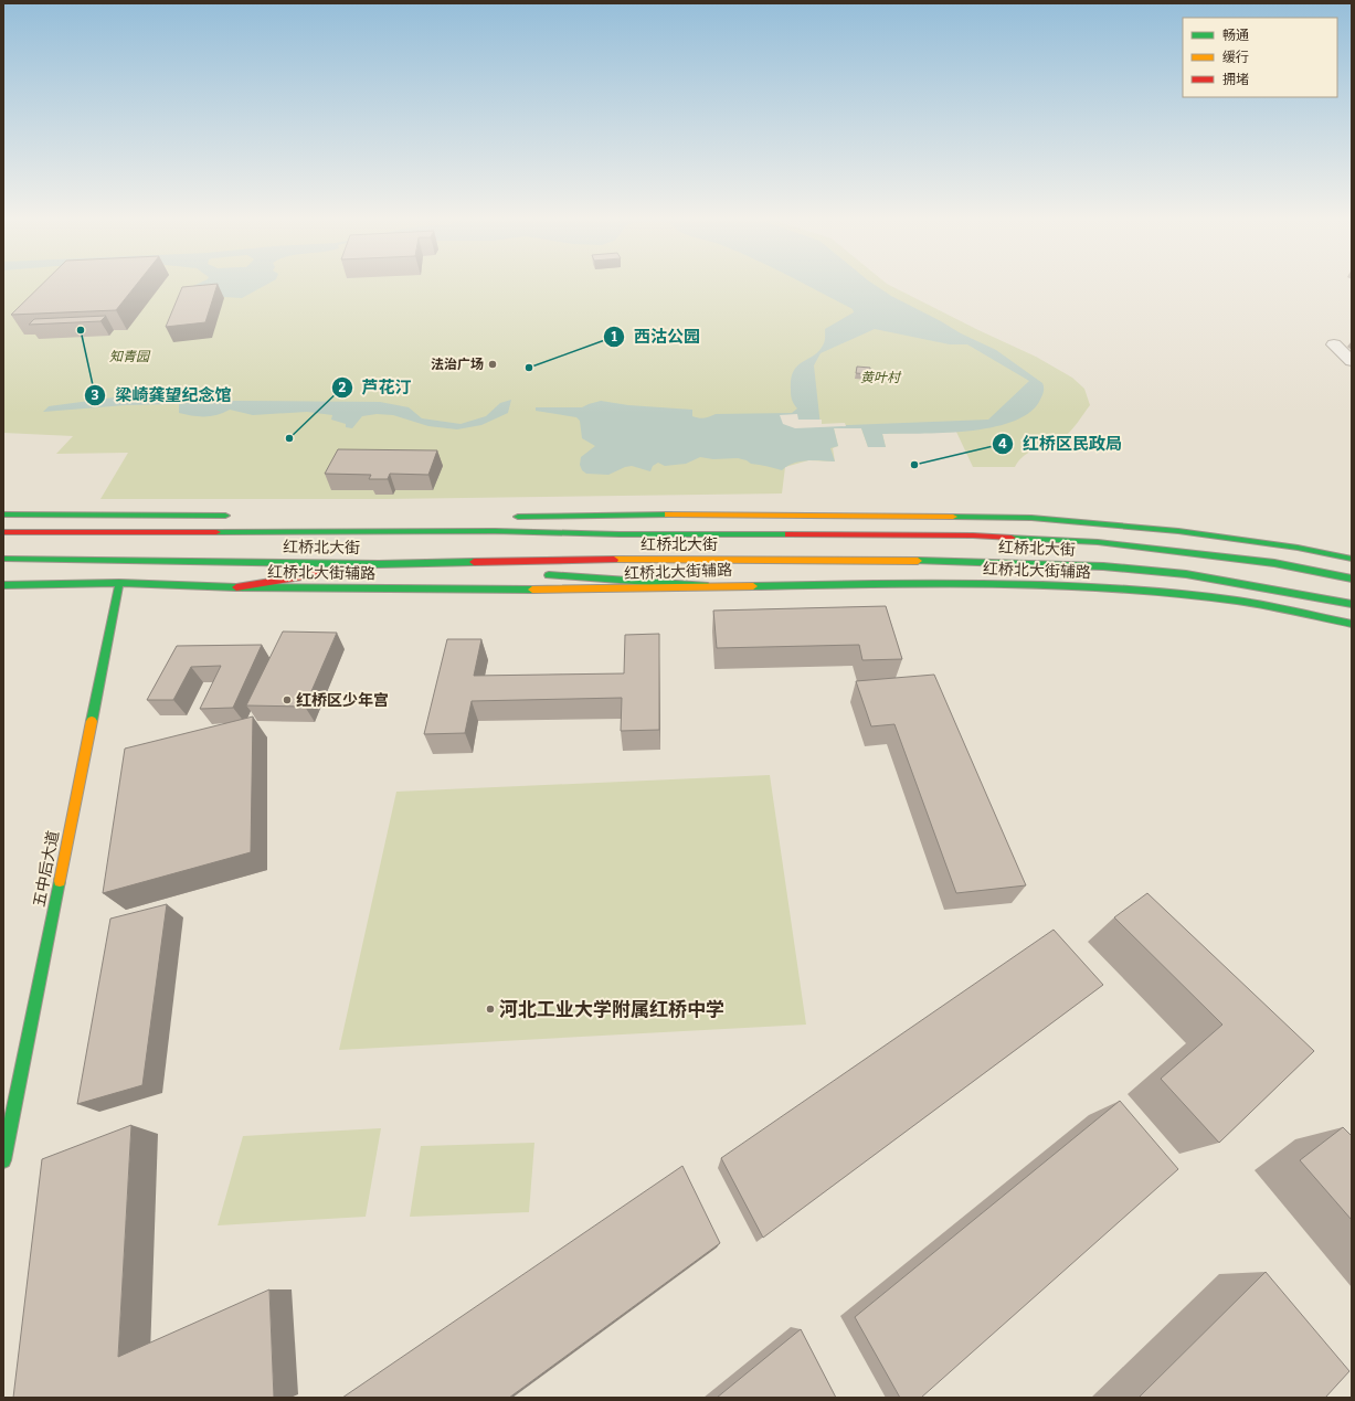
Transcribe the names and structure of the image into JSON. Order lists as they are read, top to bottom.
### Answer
{
  "streets": {
    "main road": ["红桥北大街", "红桥北大街辅路", "五中后大道"]
  },
  "crossings": [
    ["红桥北大街辅路", "五中后大道"]
  ],
  "parks": ["知青园", "黄叶村"],
  "places": [
    "梁崎龚望纪念馆",
    "法治广场",
    "西沽公园",
    "芦花汀",
    "红桥区民政局",
    "红桥区少年宫",
    "河北工业大学附属红桥中学"
  ],
  "legend": ["畅通", "缓行", "拥堵"]
}
